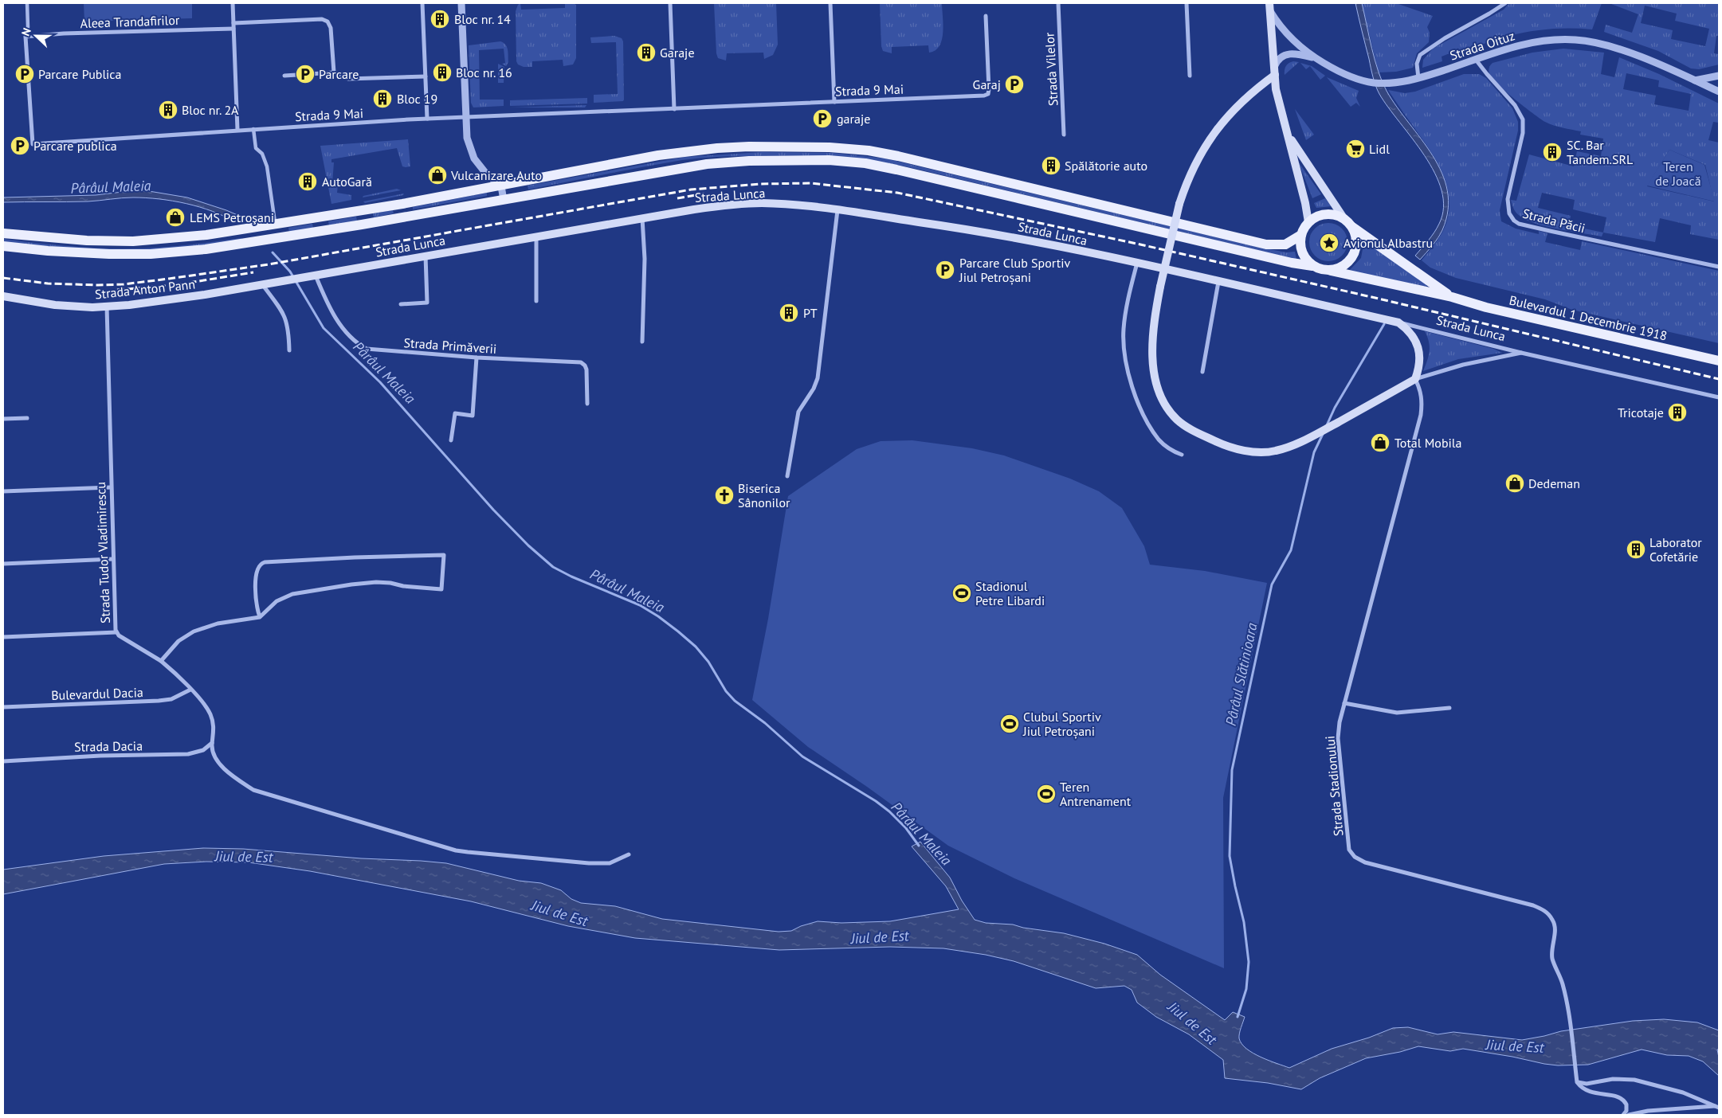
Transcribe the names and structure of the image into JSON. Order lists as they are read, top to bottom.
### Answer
{
  "streets": {
    "main road": ["Strada Lunca", "Strada Anton Pann", "Bulevardul 1 Decembrie 1918"],
    "street": [
      "Aleea Trandafirilor",
      "Strada Oituz",
      "Strada Vilelor",
      "Strada 9 Mai",
      "Strada Păcii",
      "Strada Primăverii",
      "Strada Tudor Vladimirescu",
      "Bulevardul Dacia",
      "Strada Dacia",
      "Strada Stadionului"
    ]
  },
  "crossings": [
    ["Aleea Trandafirilor", "Strada 9 Mai"],
    ["Strada Oituz", "Strada Păcii"],
    ["Strada Lunca", "Strada Anton Pann"],
    ["Strada Lunca", "Strada Primăverii"],
    ["Strada Anton Pann", "Strada Tudor Vladimirescu"],
    ["Strada Tudor Vladimirescu", "Bulevardul Dacia"],
    ["Strada Tudor Vladimirescu", "Strada Dacia"]
  ],
  "water": ["Pârâul Maleia", "Pârâul Slătinioara", "Jiul de Est"],
  "parks": ["Teren de Joacă"],
  "places": {
    "building": [
      "Bloc nr. 14",
      "Garaje",
      "Bloc nr. 16",
      "Bloc 19",
      "Bloc nr. 2A",
      "SC. Bar Tandem.SRL",
      "Spălătorie auto",
      "AutoGară",
      "PT",
      "Tricotaje",
      "Laborator Cofetărie"
    ],
    "parking": [
      "Parcare Publica",
      "Parcare",
      "Garaj",
      "garaje",
      "Parcare publica",
      "Parcare Club Sportiv Jiul Petroșani"
    ],
    "supermarket": ["Lidl"],
    "shop": [
      "Vulcanizare Auto",
      "LEMS Petroşani",
      "Total Mobila",
      "Dedeman"
    ],
    "place": ["Avionul Albastru"],
    "church": ["Biserica Sânonilor"],
    "sports": ["Stadionul Petre Libardi", "Clubul Sportiv Jiul Petroșani", "Teren Antrenament"]
  },
  "north": "left"
}
